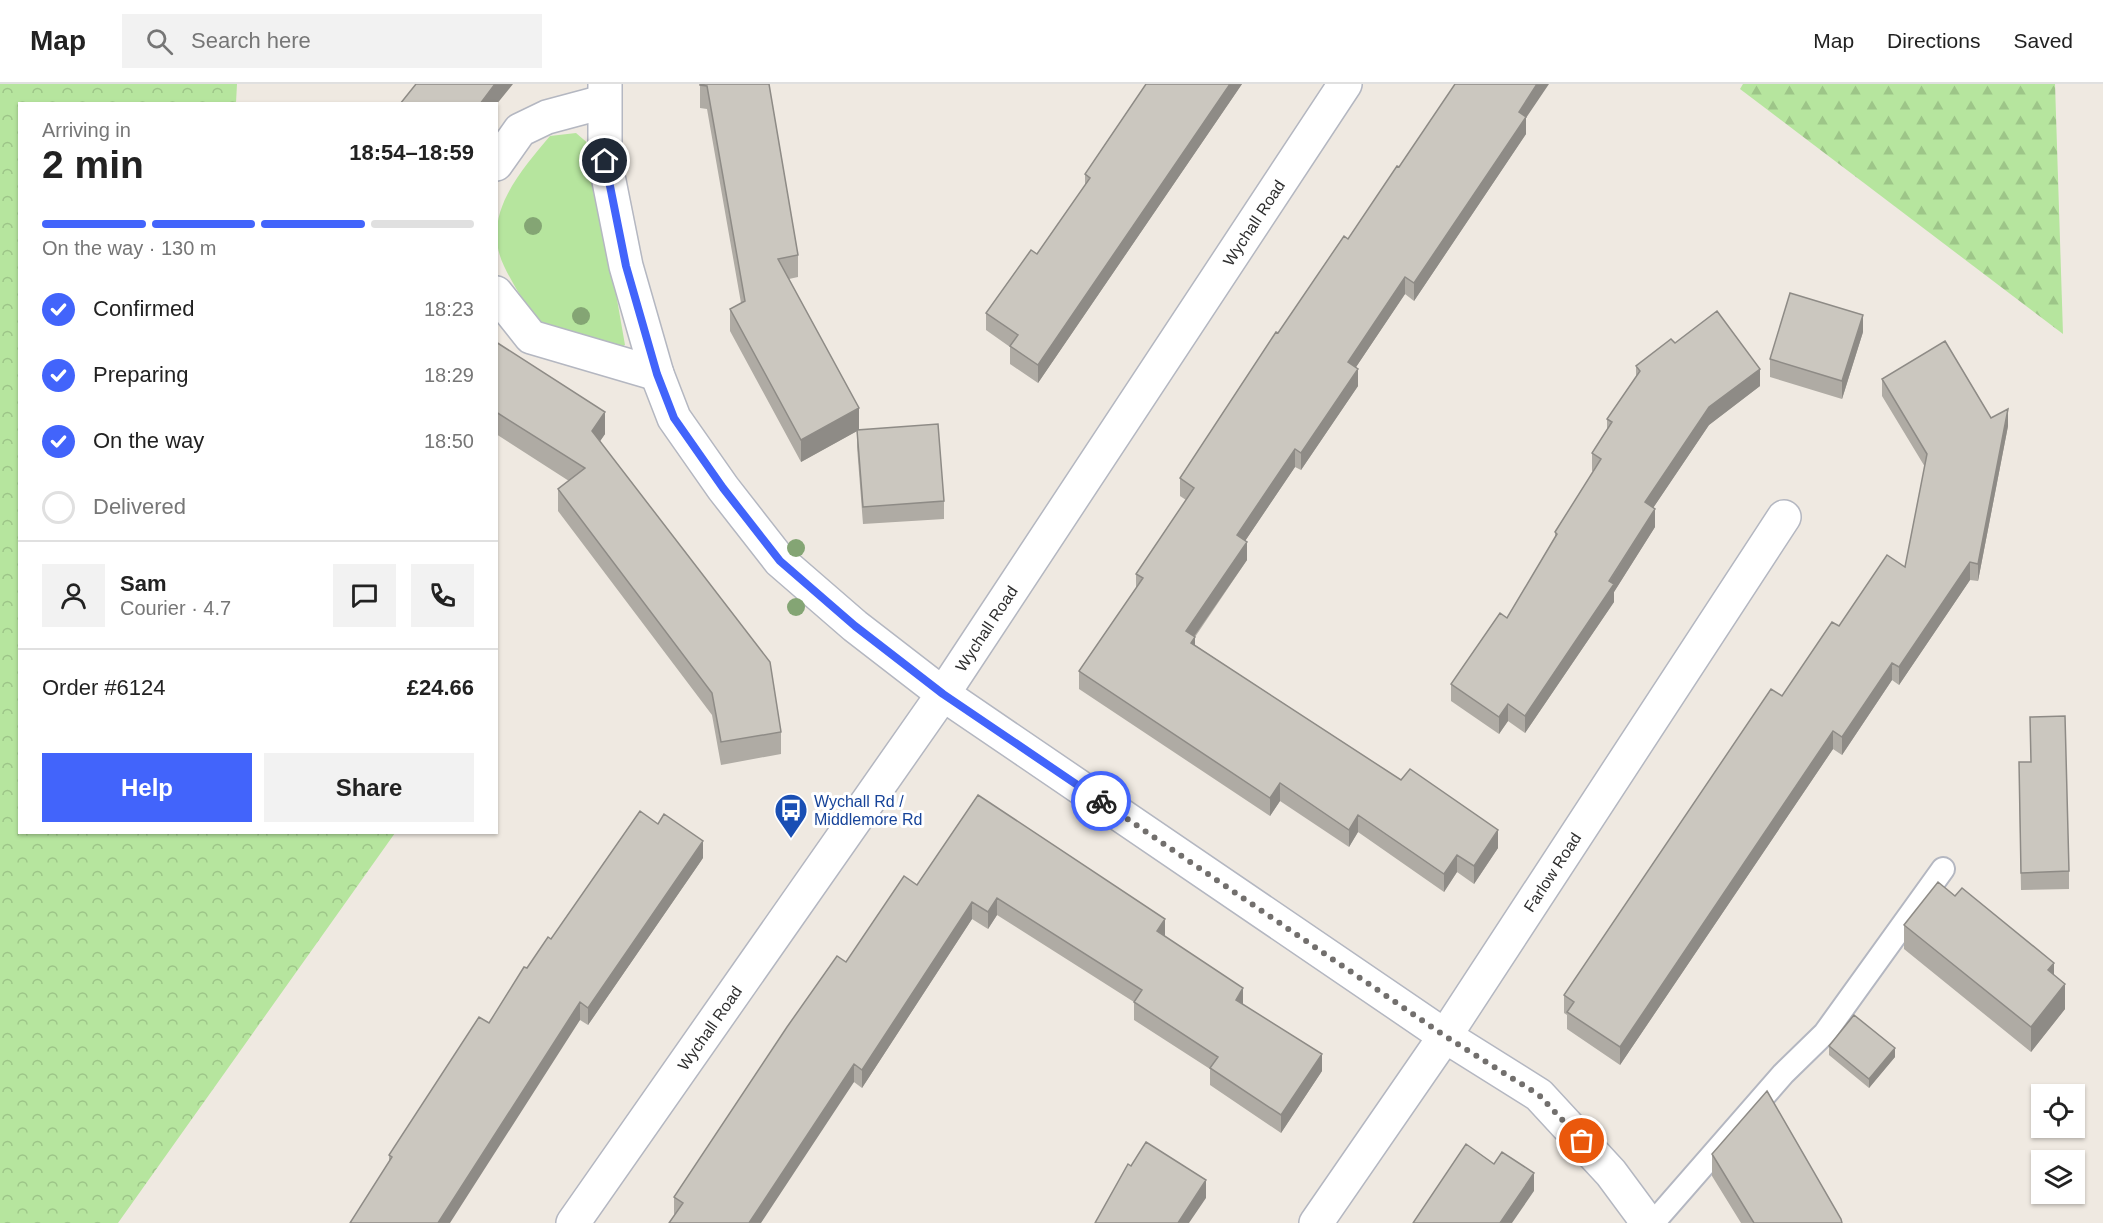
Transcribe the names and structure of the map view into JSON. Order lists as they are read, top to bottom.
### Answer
{
  "streets": {
    "street": ["Wychall Road", "Farlow Road"]
  },
  "places": {
    "bus stop": ["Wychall Rd / Middlemore Rd"]
  },
  "page": {
    "header": "Map",
    "search": "Search here",
    "nav": ["Map", "Directions", "Saved"],
    "heading": ["2 min", "Arriving in", "18:54–18:59"],
    "panel": [
      "Sam",
      "Courier · 4.7",
      "Order #6124",
      "£24.66"
    ],
    "bar": "On the way · 130 m",
    "list": [
      ["Confirmed", "18:23"],
      ["Preparing", "18:29"],
      ["On the way", "18:50"],
      "Delivered"
    ],
    "buttons": ["Help", "Share"]
  }
}
